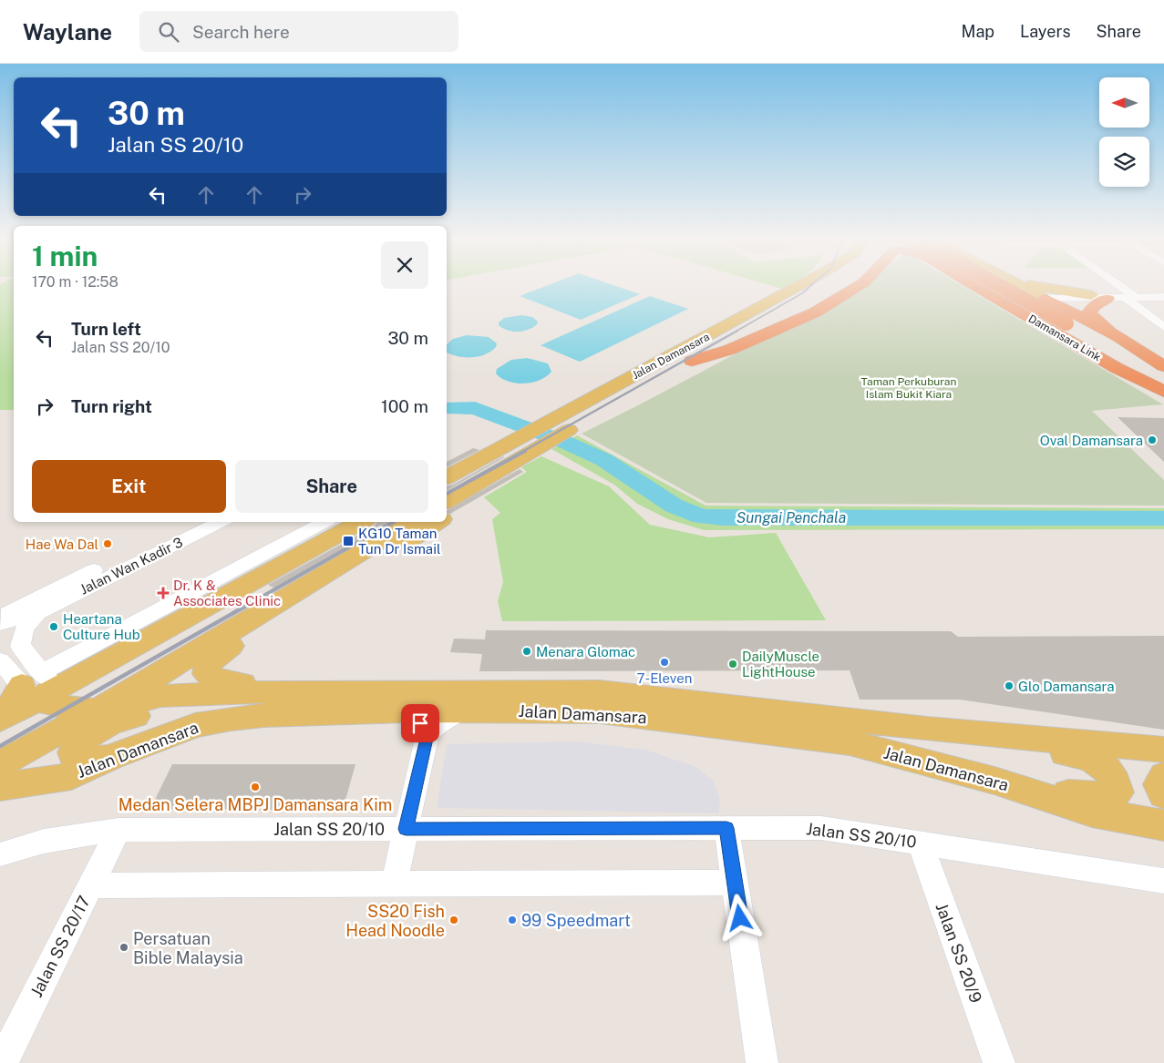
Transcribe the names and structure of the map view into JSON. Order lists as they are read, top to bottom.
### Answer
{
  "streets": {
    "highway": ["Damansara Link"],
    "main road": ["Jalan Damansara"],
    "street": [
      "Jalan Wan Kadir 3",
      "Jalan SS 20/10",
      "Jalan SS 20/17",
      "Jalan SS 20/9"
    ]
  },
  "crossings": [
    ["Jalan Damansara", "Jalan Wan Kadir 3"],
    ["Jalan SS 20/10", "Jalan SS 20/17"],
    ["Jalan SS 20/10", "Jalan SS 20/9"]
  ],
  "water": ["Sungai Penchala"],
  "parks": ["Taman Perkuburan Islam Bukit Kiara"],
  "places": {
    "other": [
      "Oval Damansara",
      "Hae Wa Dal",
      "Heartana Culture Hub",
      "Menara Glomac",
      "7-Eleven",
      "DailyMuscle LightHouse",
      "Glo Damansara",
      "Medan Selera MBPJ Damansara Kim",
      "SS20 Fish Head Noodle",
      "99 Speedmart",
      "Persatuan Bible Malaysia"
    ],
    "transit": ["KG10 Taman Tun Dr Ismail"],
    "health": ["Dr. K & Associates Clinic"]
  },
  "north": "left",
  "page": {
    "header": "Waylane",
    "search": "Search here",
    "nav": ["Map", "Layers", "Share"],
    "turn": ["30 m", "Jalan SS 20/10"],
    "heading": ["1 min", "170 m · 12:58"],
    "list": [
      {
        "name": "Turn left",
        "note": "Jalan SS 20/10",
        "value": "30 m"
      },
      {
        "name": "Turn right",
        "value": "100 m"
      }
    ],
    "buttons": ["Exit", "Share"]
  }
}
